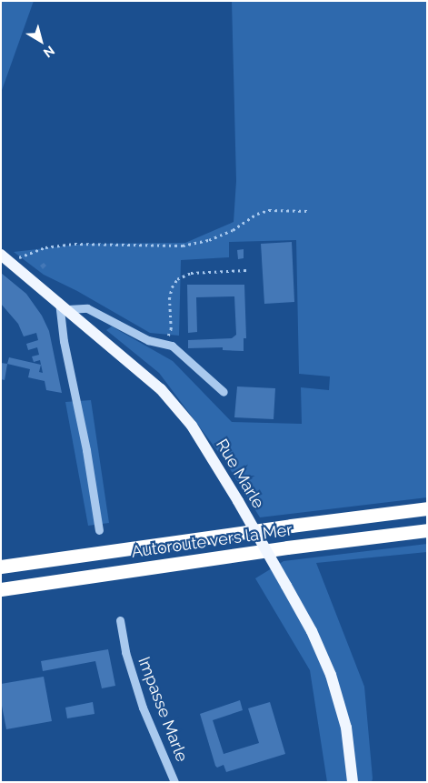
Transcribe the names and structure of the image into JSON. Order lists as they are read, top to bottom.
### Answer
{
  "streets": {
    "highway": ["Autoroute vers la Mer"],
    "main road": ["Rue Marle"],
    "street": ["Impasse Marle"]
  },
  "north": "bottom right"
}
